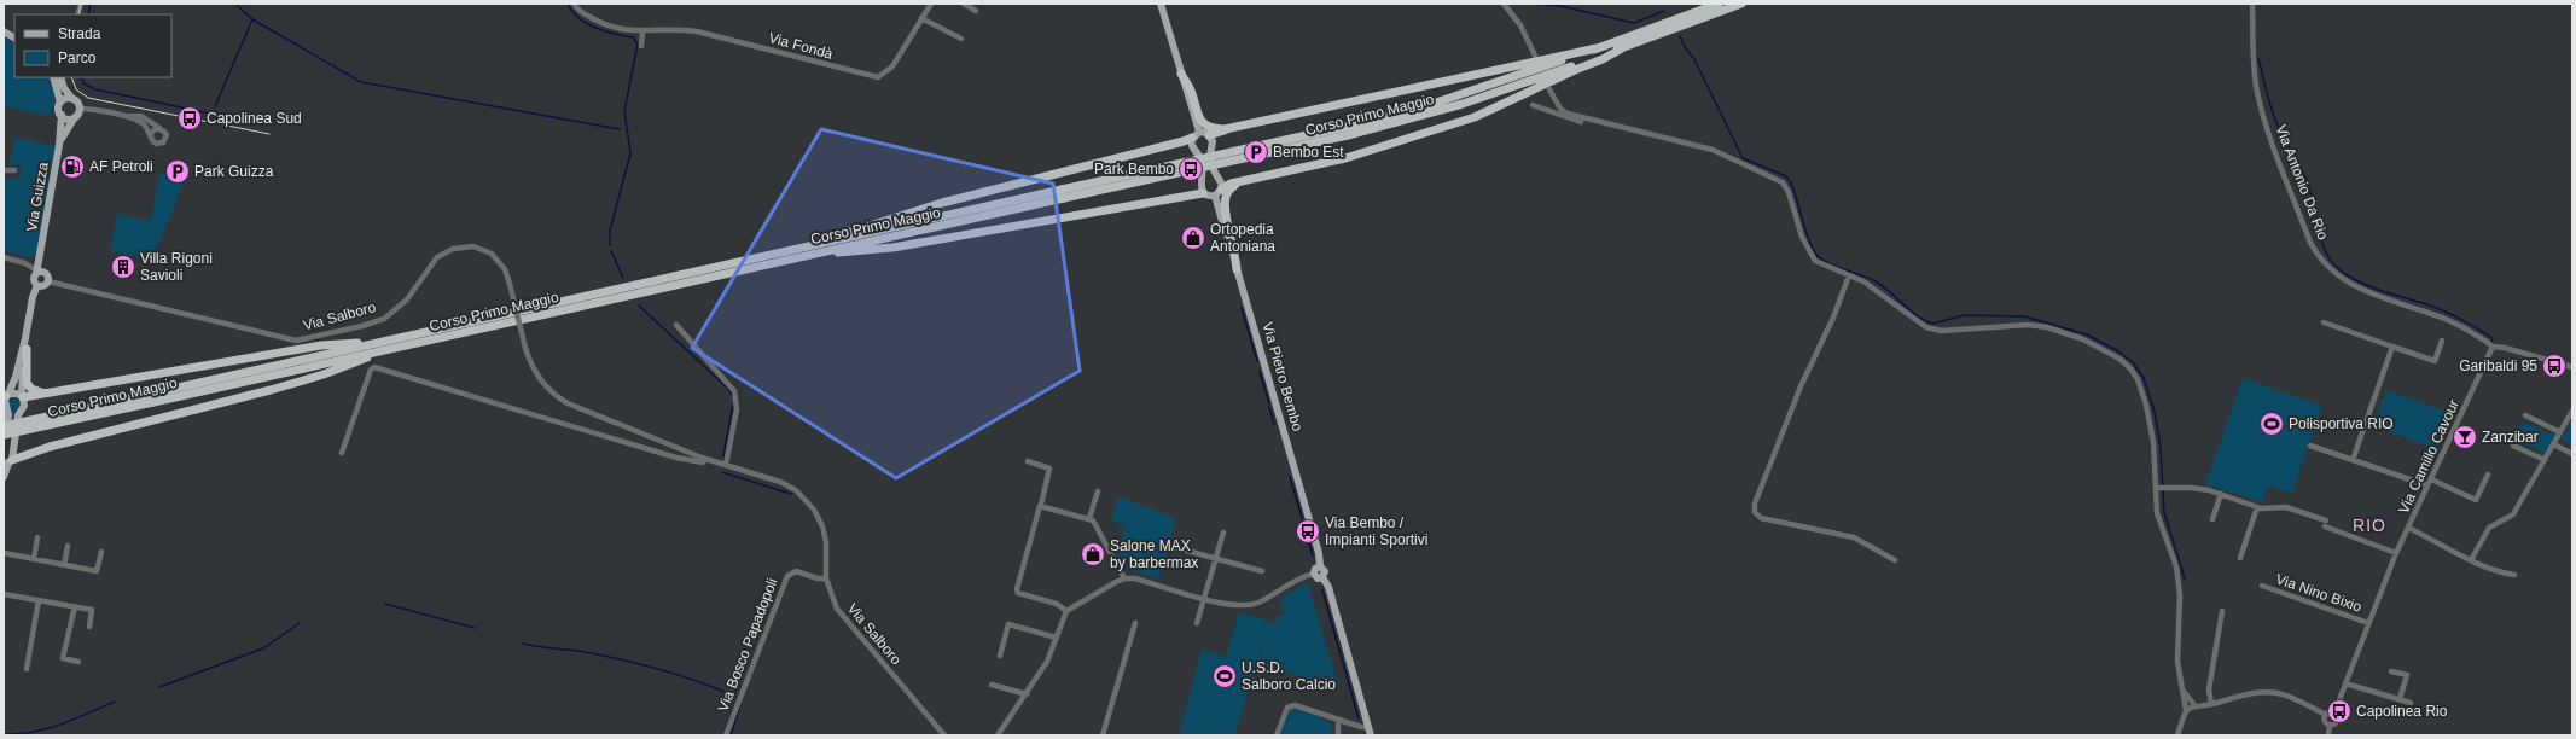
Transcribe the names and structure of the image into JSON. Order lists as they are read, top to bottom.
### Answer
{
  "streets": {
    "highway": ["Corso Primo Maggio"],
    "main road": ["Via Guizza", "Via Pietro Bembo"],
    "street": [
      "Via Fondà",
      "Via Antonio Da Rio",
      "Via Salboro",
      "Via Camillo Cavour",
      "Via Nino Bixio",
      "Via Bosco Papadopoli"
    ]
  },
  "crossings": [
    ["Via Antonio Da Rio", "Via Camillo Cavour"],
    ["Via Guizza", "Via Salboro"],
    ["Via Salboro", "Via Bosco Papadopoli"],
    ["Via Camillo Cavour", "Via Nino Bixio"]
  ],
  "districts": ["RIO"],
  "places": {
    "bus stop": [
      "Capolinea Sud",
      "Park Bembo",
      "Garibaldi 95",
      "Via Bembo / Impianti Sportivi",
      "Capolinea Rio"
    ],
    "parking": ["Bembo Est", "Park Guizza"],
    "fuel station": ["AF Petroli"],
    "shop": ["Ortopedia Antoniana", "Salone MAX by barbermax"],
    "building": ["Villa Rigoni Savioli"],
    "sports": ["Polisportiva RIO", "U.S.D. Salboro Calcio"],
    "bar": ["Zanzibar"]
  },
  "legend": ["Strada", "Parco"]
}
